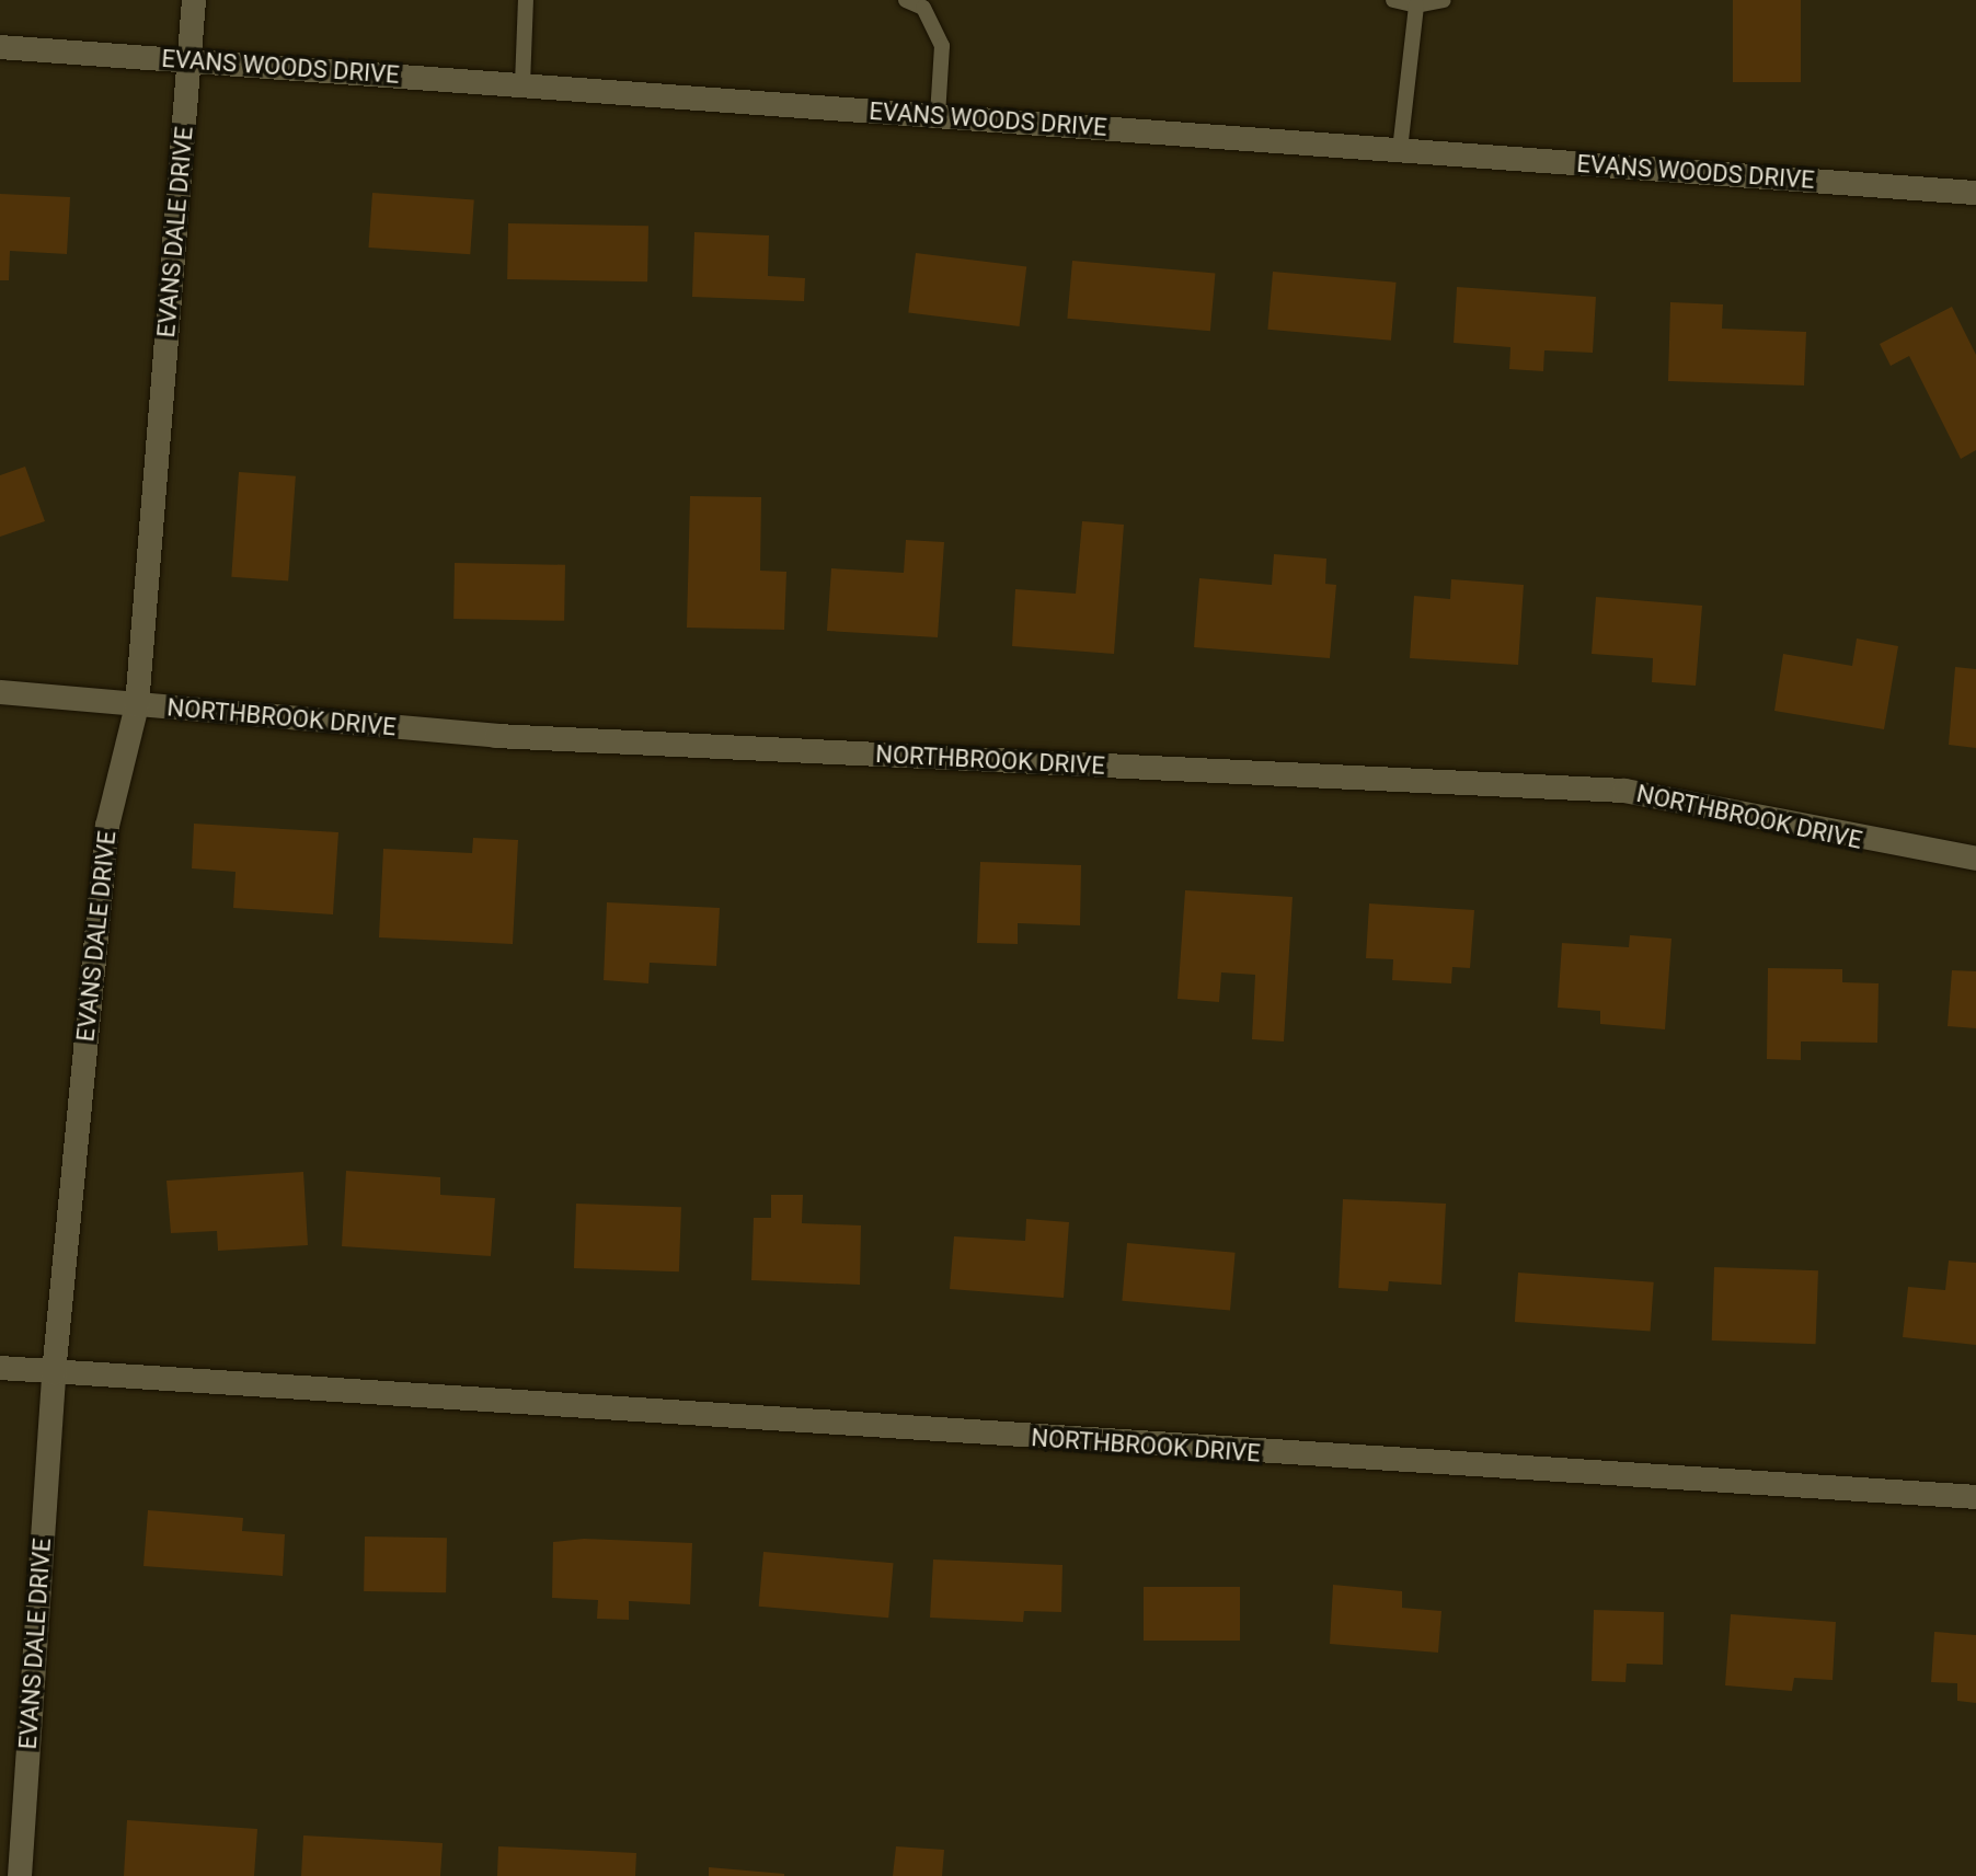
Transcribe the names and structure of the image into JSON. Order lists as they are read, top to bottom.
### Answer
{
  "streets": {
    "street": ["EVANS WOODS DRIVE", "EVANS DALE DRIVE", "NORTHBROOK DRIVE"]
  },
  "crossings": [
    ["EVANS WOODS DRIVE", "EVANS DALE DRIVE"],
    ["EVANS DALE DRIVE", "NORTHBROOK DRIVE"]
  ]
}
